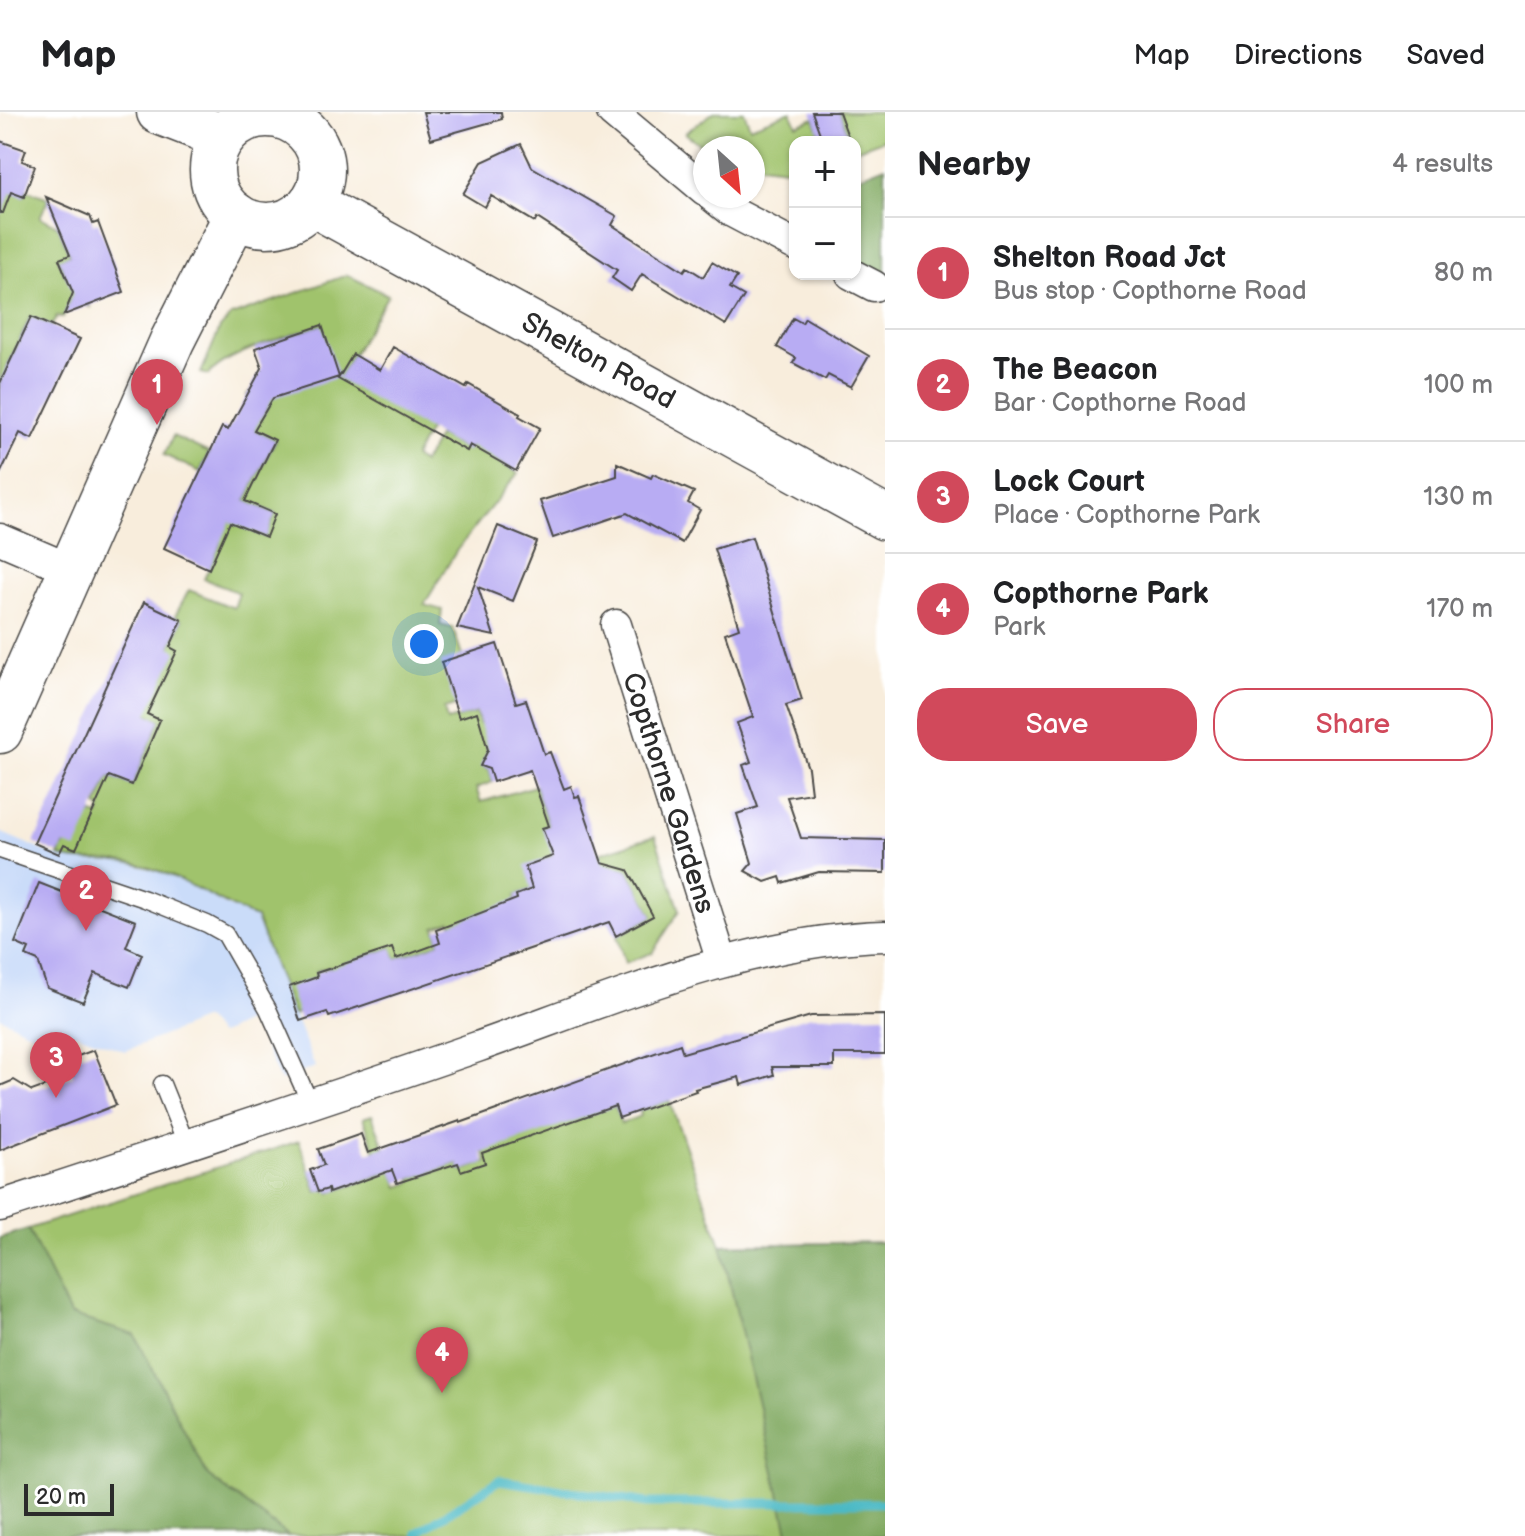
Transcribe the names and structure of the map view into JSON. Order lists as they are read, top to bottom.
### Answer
{
  "streets": {
    "main road": ["Shelton Road"],
    "street": ["Copthorne Gardens"]
  },
  "scale_bar": "20 m",
  "north": "bottom right",
  "page": {
    "header": "Map",
    "nav": ["Map", "Directions", "Saved"],
    "heading": ["Nearby", "4 results"],
    "map_buttons": ["+", "−"],
    "list": [
      {
        "mark": "1",
        "name": "Shelton Road Jct",
        "note": "Bus stop · Copthorne Road",
        "value": "80 m"
      },
      {
        "mark": "2",
        "name": "The Beacon",
        "note": "Bar · Copthorne Road",
        "value": "100 m"
      },
      {
        "mark": "3",
        "name": "Lock Court",
        "note": "Place · Copthorne Park",
        "value": "130 m"
      },
      {
        "mark": "4",
        "name": "Copthorne Park",
        "note": "Park",
        "value": "170 m"
      }
    ],
    "pins": [
      "1",
      "2",
      "3",
      "4"
    ],
    "buttons": ["Save", "Share"],
    "scale": "20 m"
  }
}
